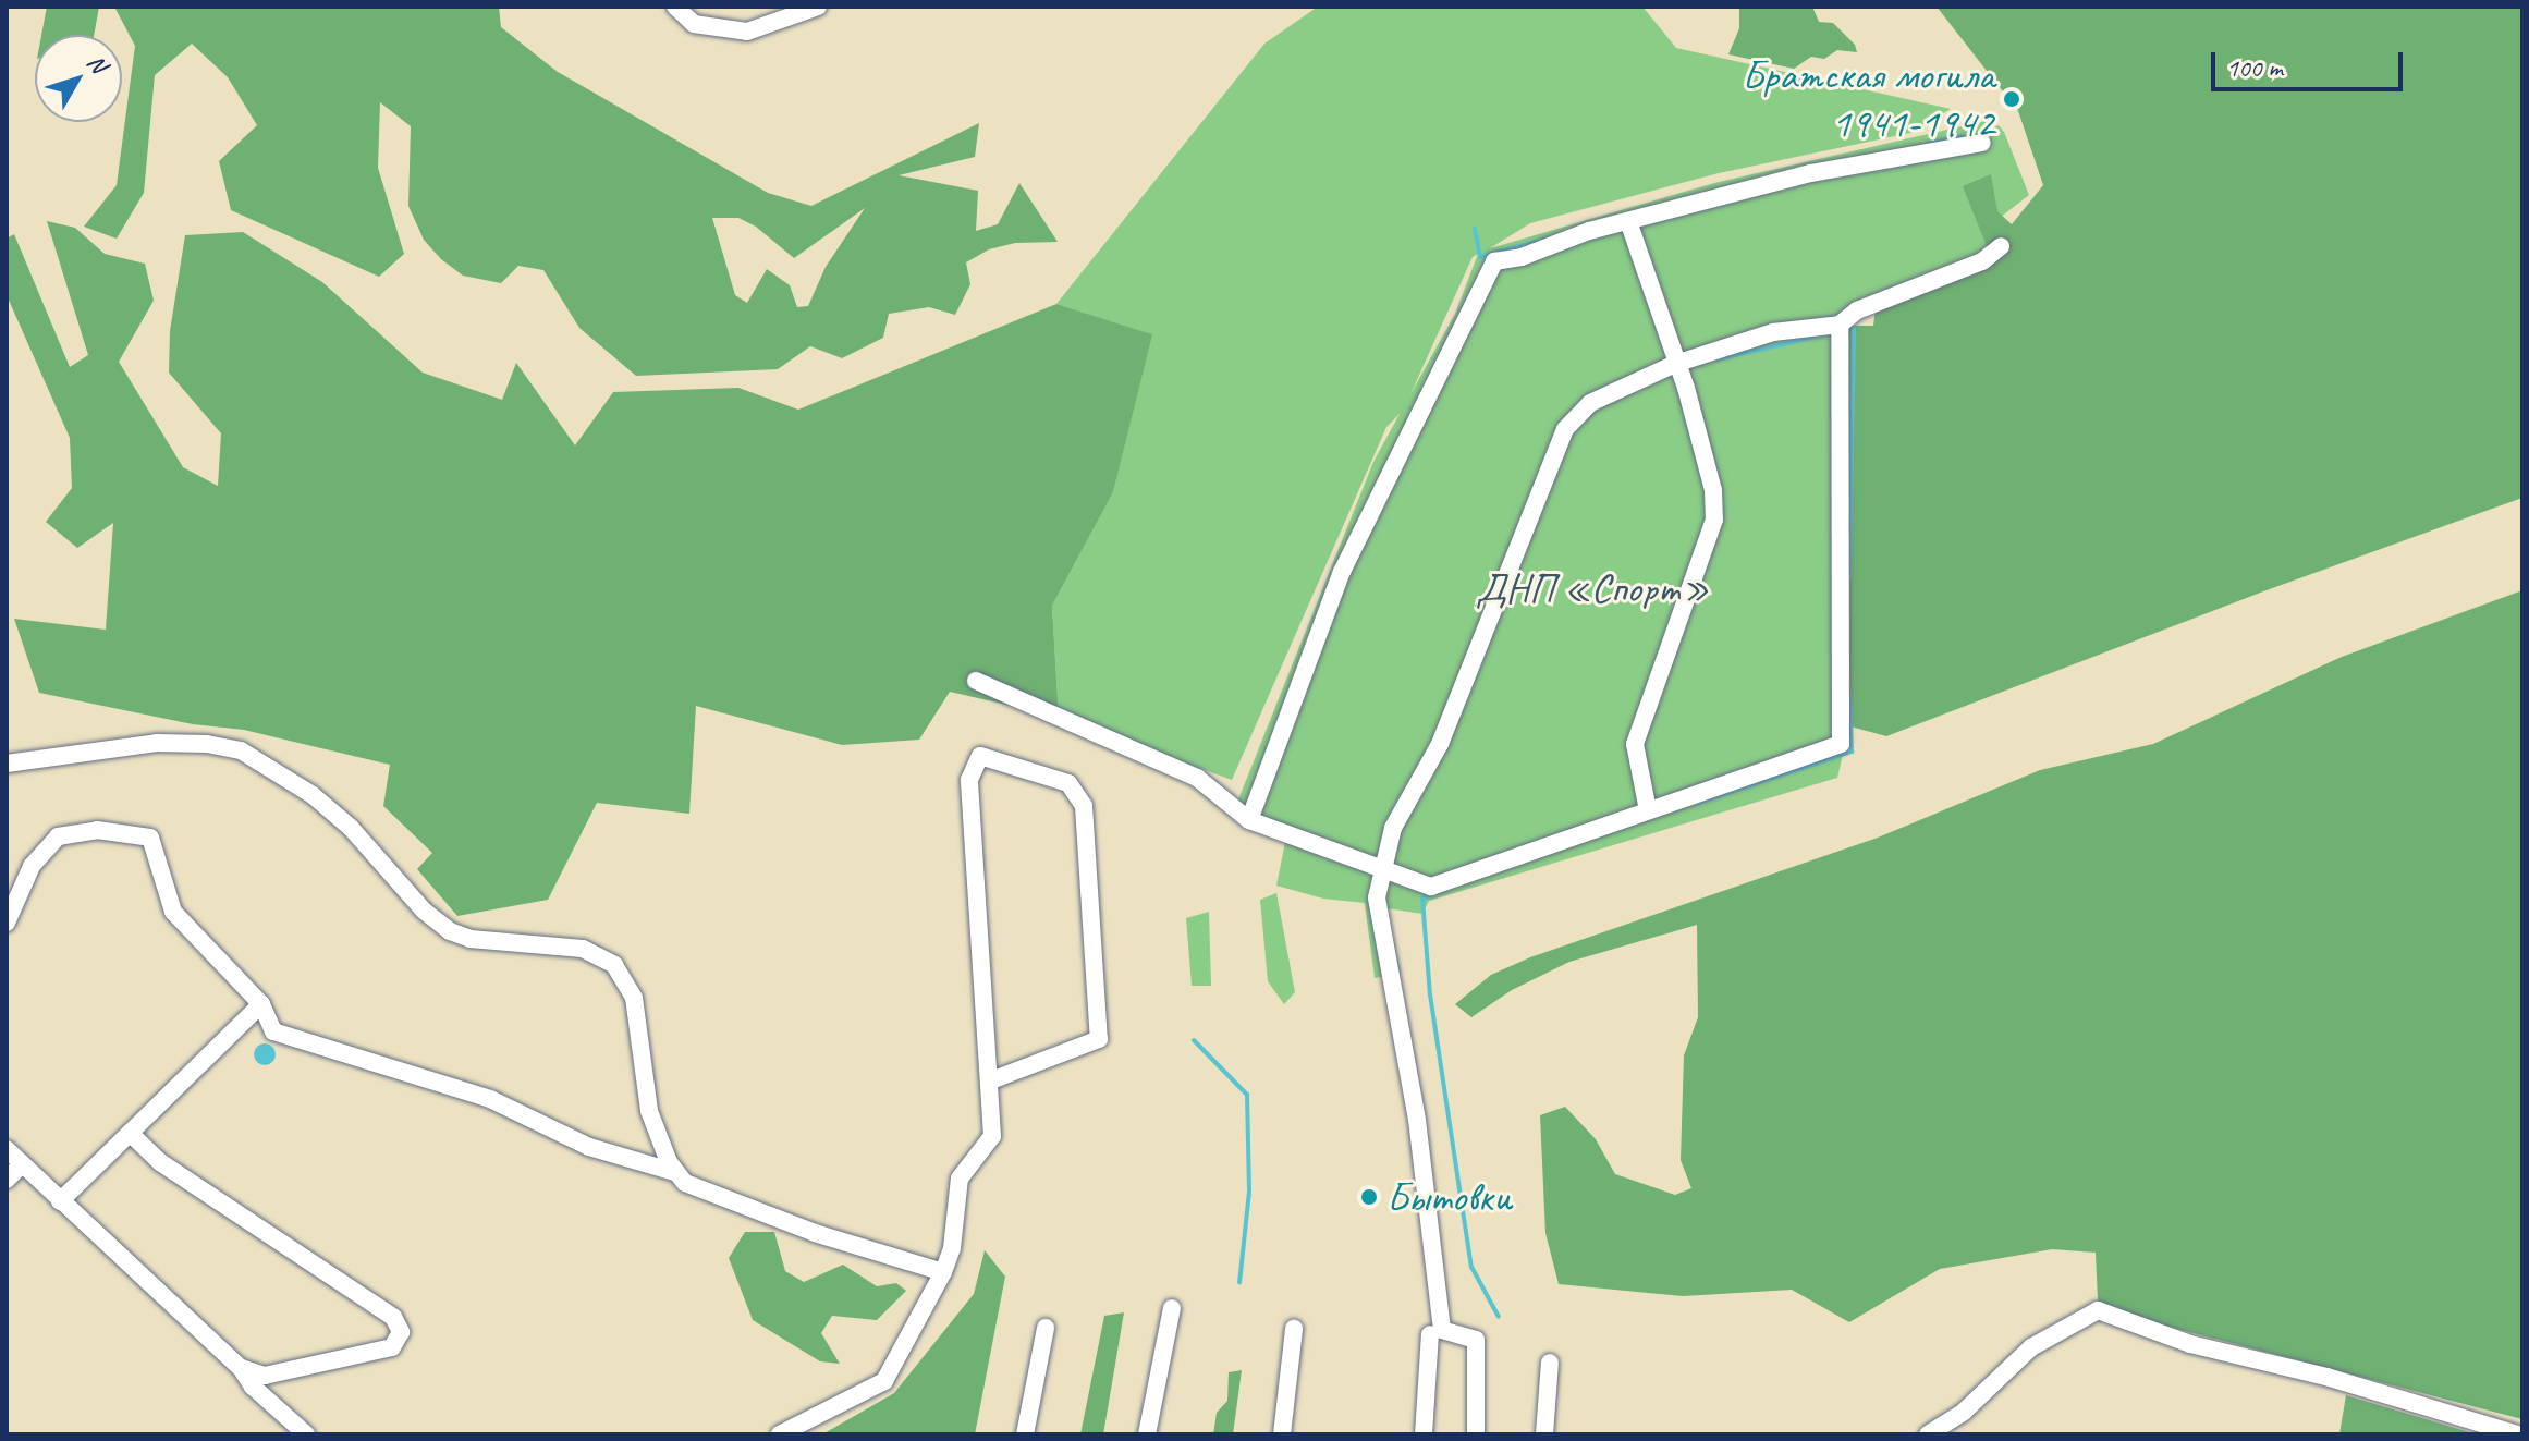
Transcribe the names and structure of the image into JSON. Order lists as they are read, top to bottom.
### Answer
{
  "parks": ["ДНП «Спорт»"],
  "places": ["Братская могила 1941-1942", "Бытовки"],
  "scale_bar": "100 m",
  "north": "top right"
}
